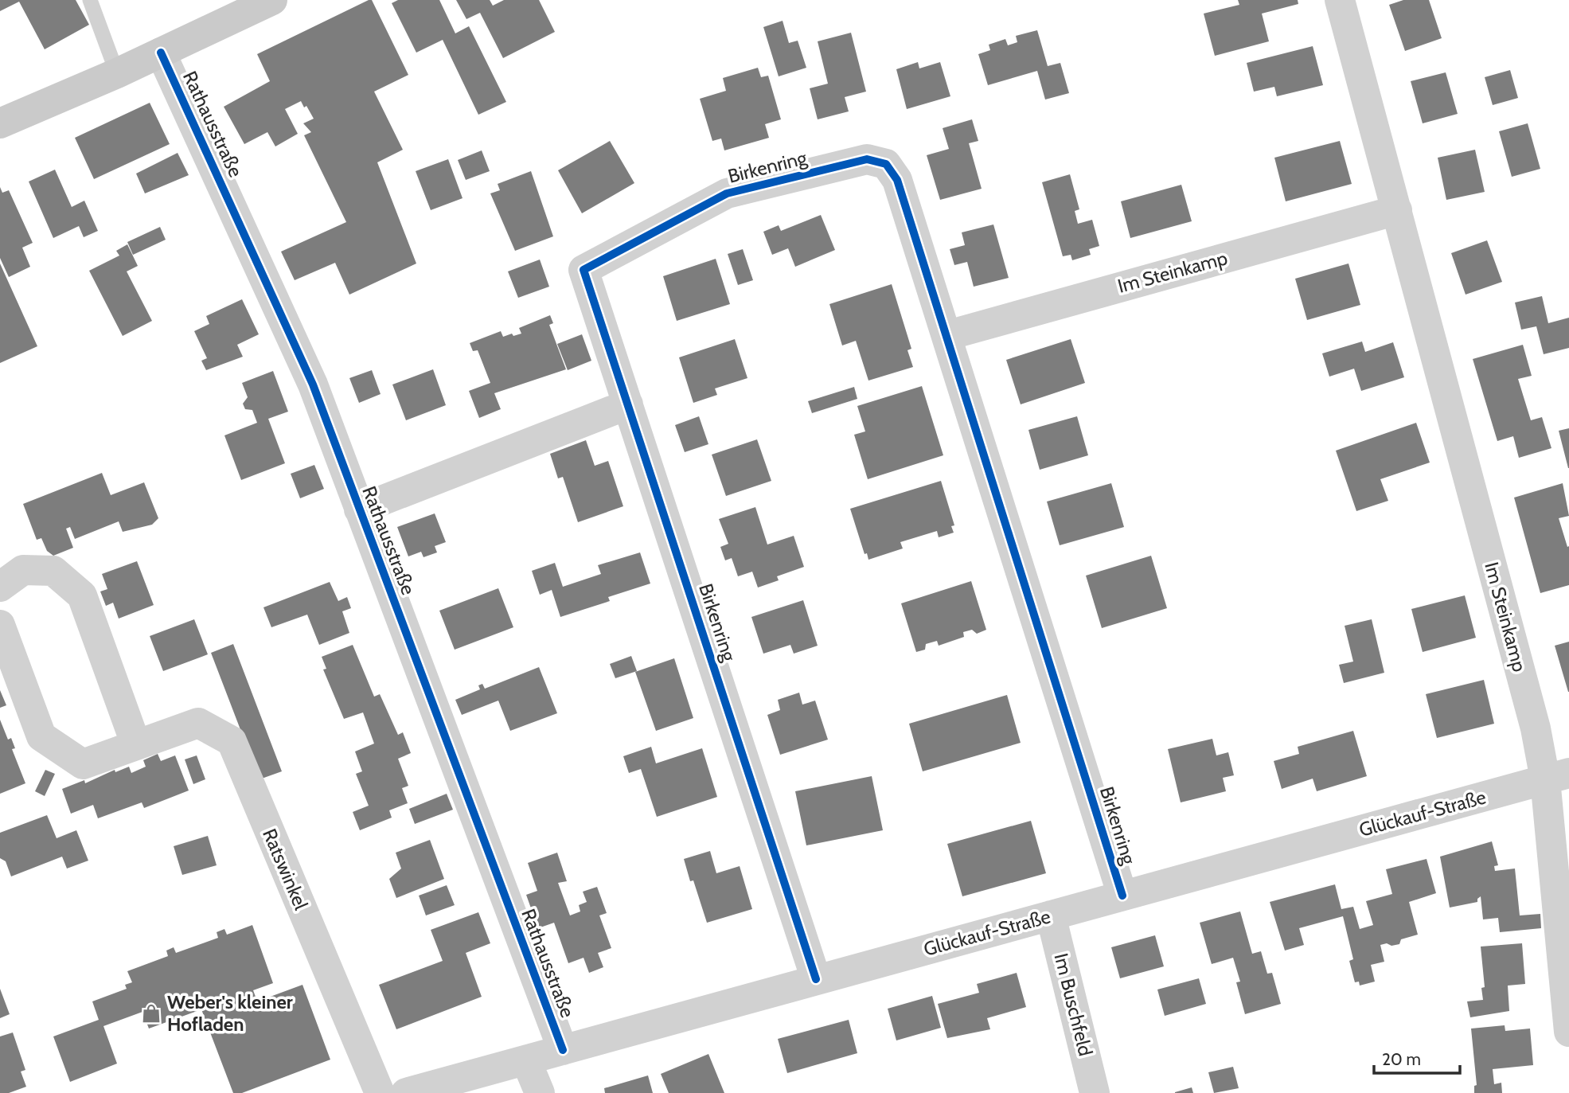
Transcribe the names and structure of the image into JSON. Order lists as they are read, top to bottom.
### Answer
{
  "streets": {
    "street": [
      "Rathausstraße",
      "Birkenring",
      "Im Steinkamp",
      "Glückauf-Straße",
      "Ratswinkel",
      "Im Buschfeld"
    ]
  },
  "crossings": [
    ["Rathausstraße", "Glückauf-Straße"],
    ["Birkenring", "Im Steinkamp"],
    ["Birkenring", "Glückauf-Straße"],
    ["Im Steinkamp", "Glückauf-Straße"],
    ["Glückauf-Straße", "Im Buschfeld"]
  ],
  "places": {
    "shop": ["Weber's kleiner Hofladen"]
  },
  "scale_bar": "20 m"
}
